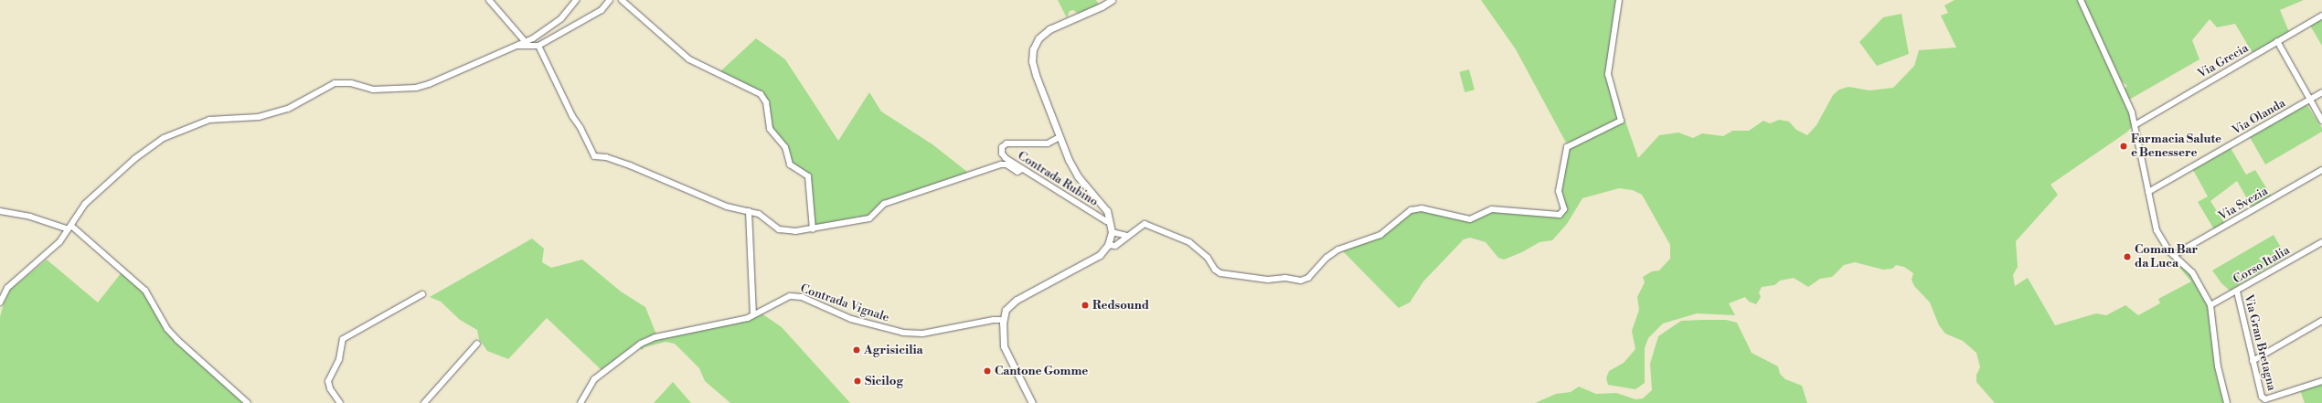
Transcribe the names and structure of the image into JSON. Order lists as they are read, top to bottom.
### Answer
{
  "streets": {
    "street": [
      "Via Grecia",
      "Via Olanda",
      "Contrada Rubino",
      "Via Svezia",
      "Corso Italia",
      "Contrada Vignale",
      "Via Gran Bretagna"
    ]
  },
  "crossings": [
    ["Corso Italia", "Via Gran Bretagna"]
  ],
  "places": [
    "Farmacia Salute e Benessere",
    "Coman Bar da Luca",
    "Redsound",
    "Agrisicilia",
    "Cantone Gomme",
    "Sicilog"
  ]
}
